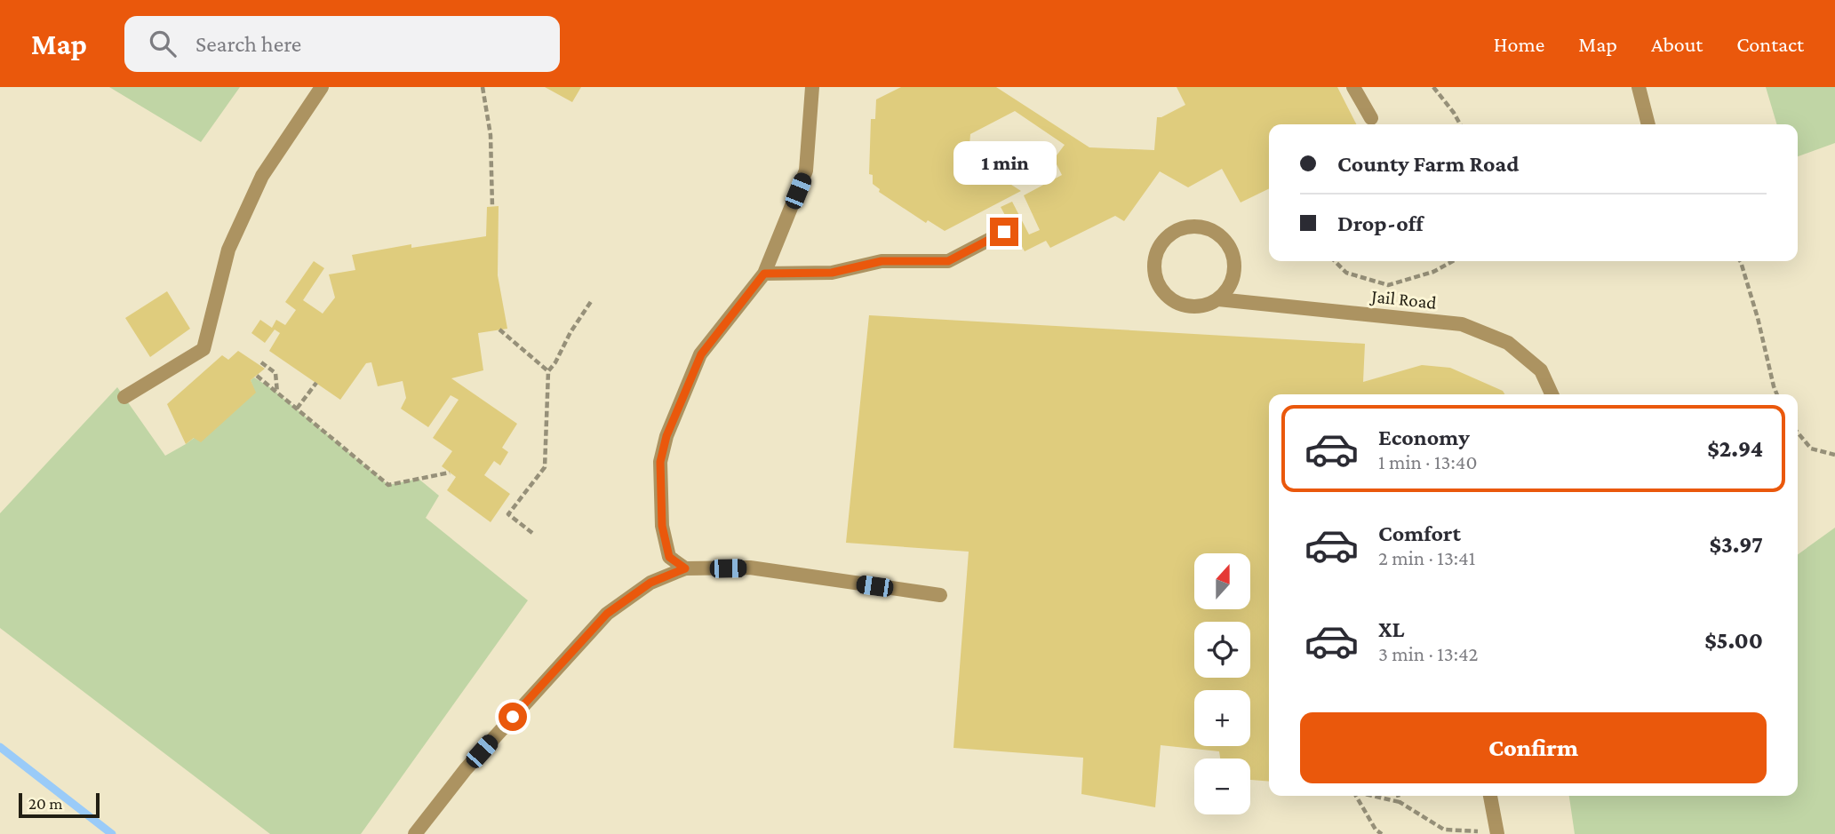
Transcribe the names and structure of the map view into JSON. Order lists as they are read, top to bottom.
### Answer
{
  "streets": {
    "lane": ["Jail Road"]
  },
  "scale_bar": "20 m",
  "north": "top",
  "page": {
    "header": "Map",
    "search": "Search here",
    "nav": [
      "Home",
      "Map",
      "About",
      "Contact"
    ],
    "banner": ["County Farm Road", "Drop-off"],
    "bubble": "1 min",
    "list": [
      {
        "name": "Economy",
        "note": "1 min · 13:40",
        "value": "$2.94"
      },
      {
        "name": "Comfort",
        "note": "2 min · 13:41",
        "value": "$3.97"
      },
      {
        "name": "XL",
        "note": "3 min · 13:42",
        "value": "$5.00"
      }
    ],
    "map_buttons": ["+", "−"],
    "buttons": "Confirm",
    "scale": "20 m"
  }
}
